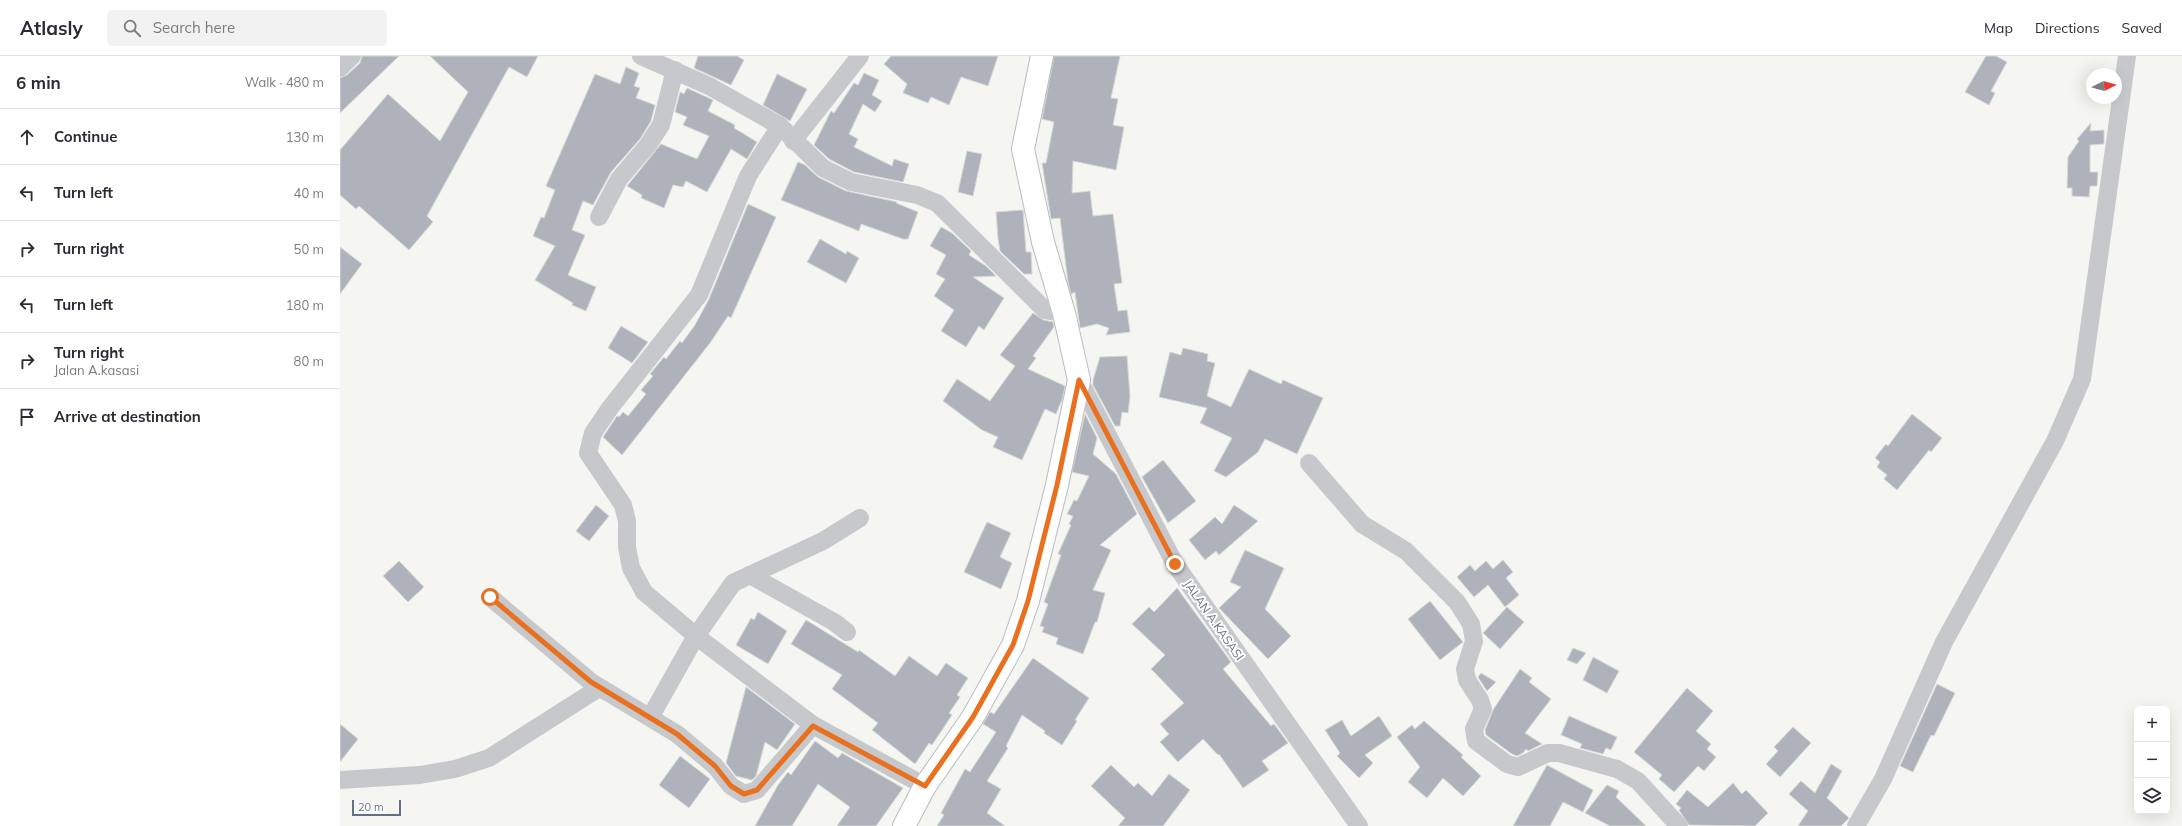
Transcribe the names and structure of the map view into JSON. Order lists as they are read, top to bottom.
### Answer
{
  "streets": {
    "street": ["JALAN A.KASASI"]
  },
  "scale_bar": "20 m",
  "north": "right",
  "page": {
    "header": "Atlasly",
    "search": "Search here",
    "nav": ["Map", "Directions", "Saved"],
    "heading": ["6 min", "Walk · 480 m"],
    "list": [
      ["Continue", "130 m"],
      ["Turn left", "40 m"],
      ["Turn right", "50 m"],
      ["Turn left", "180 m"],
      ["Turn right", "Jalan A.kasasi", "80 m"],
      "Arrive at destination"
    ],
    "map_buttons": ["+", "−"],
    "scale": "20 m"
  }
}
